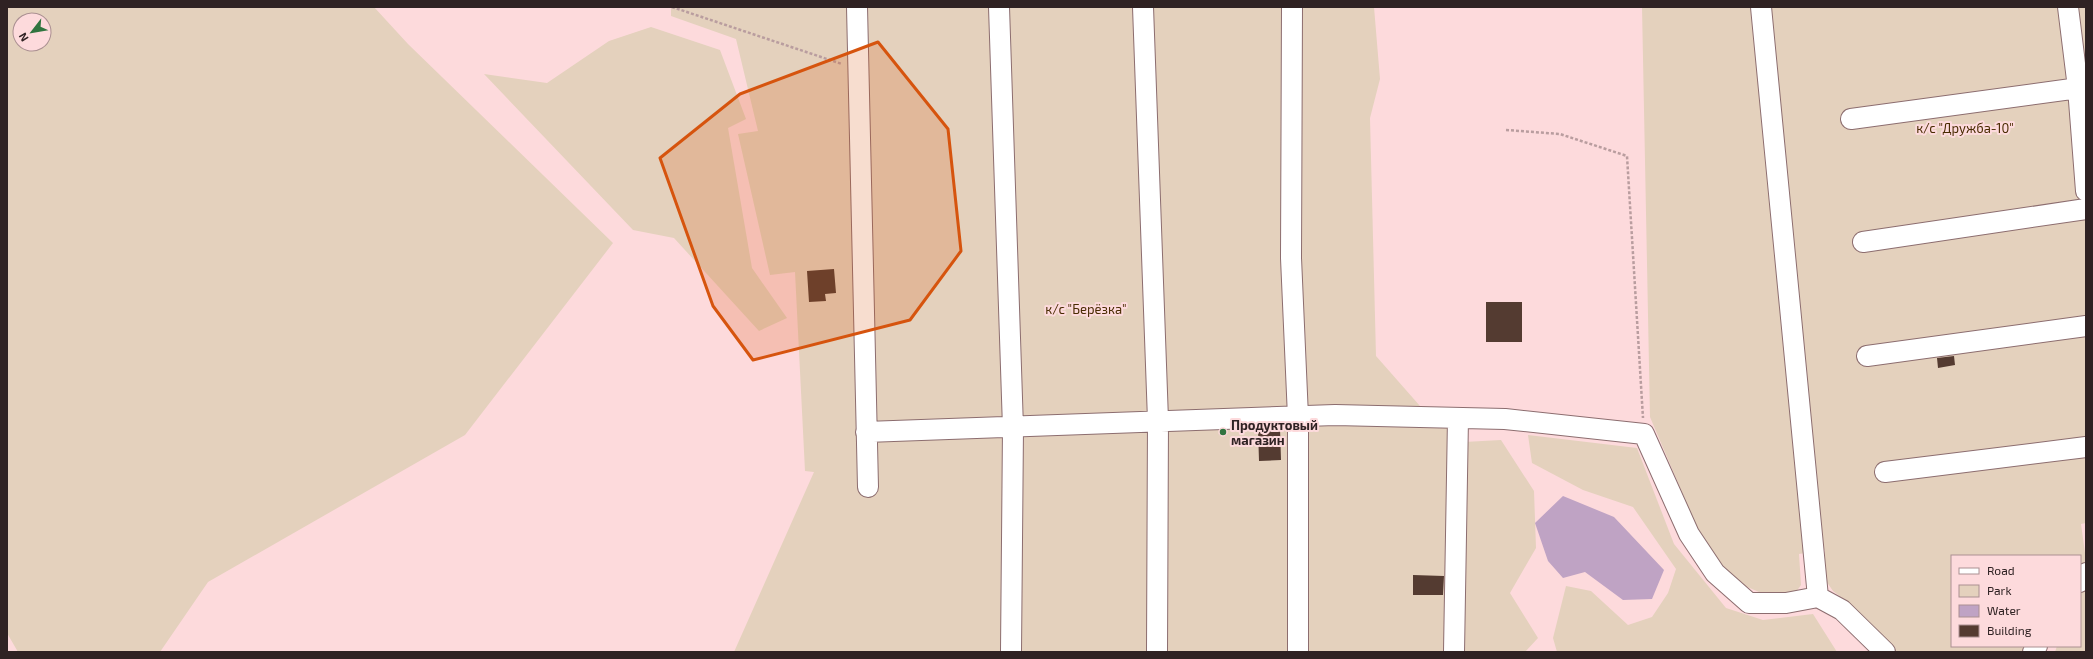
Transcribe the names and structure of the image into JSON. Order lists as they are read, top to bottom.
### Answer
{
  "parks": ["к/с \"Дружба-10\"", "к/с \"Берёзка\""],
  "places": ["Продуктовый магазин"],
  "legend": [
    "Road",
    "Park",
    "Water",
    "Building"
  ],
  "north": "bottom left"
}
